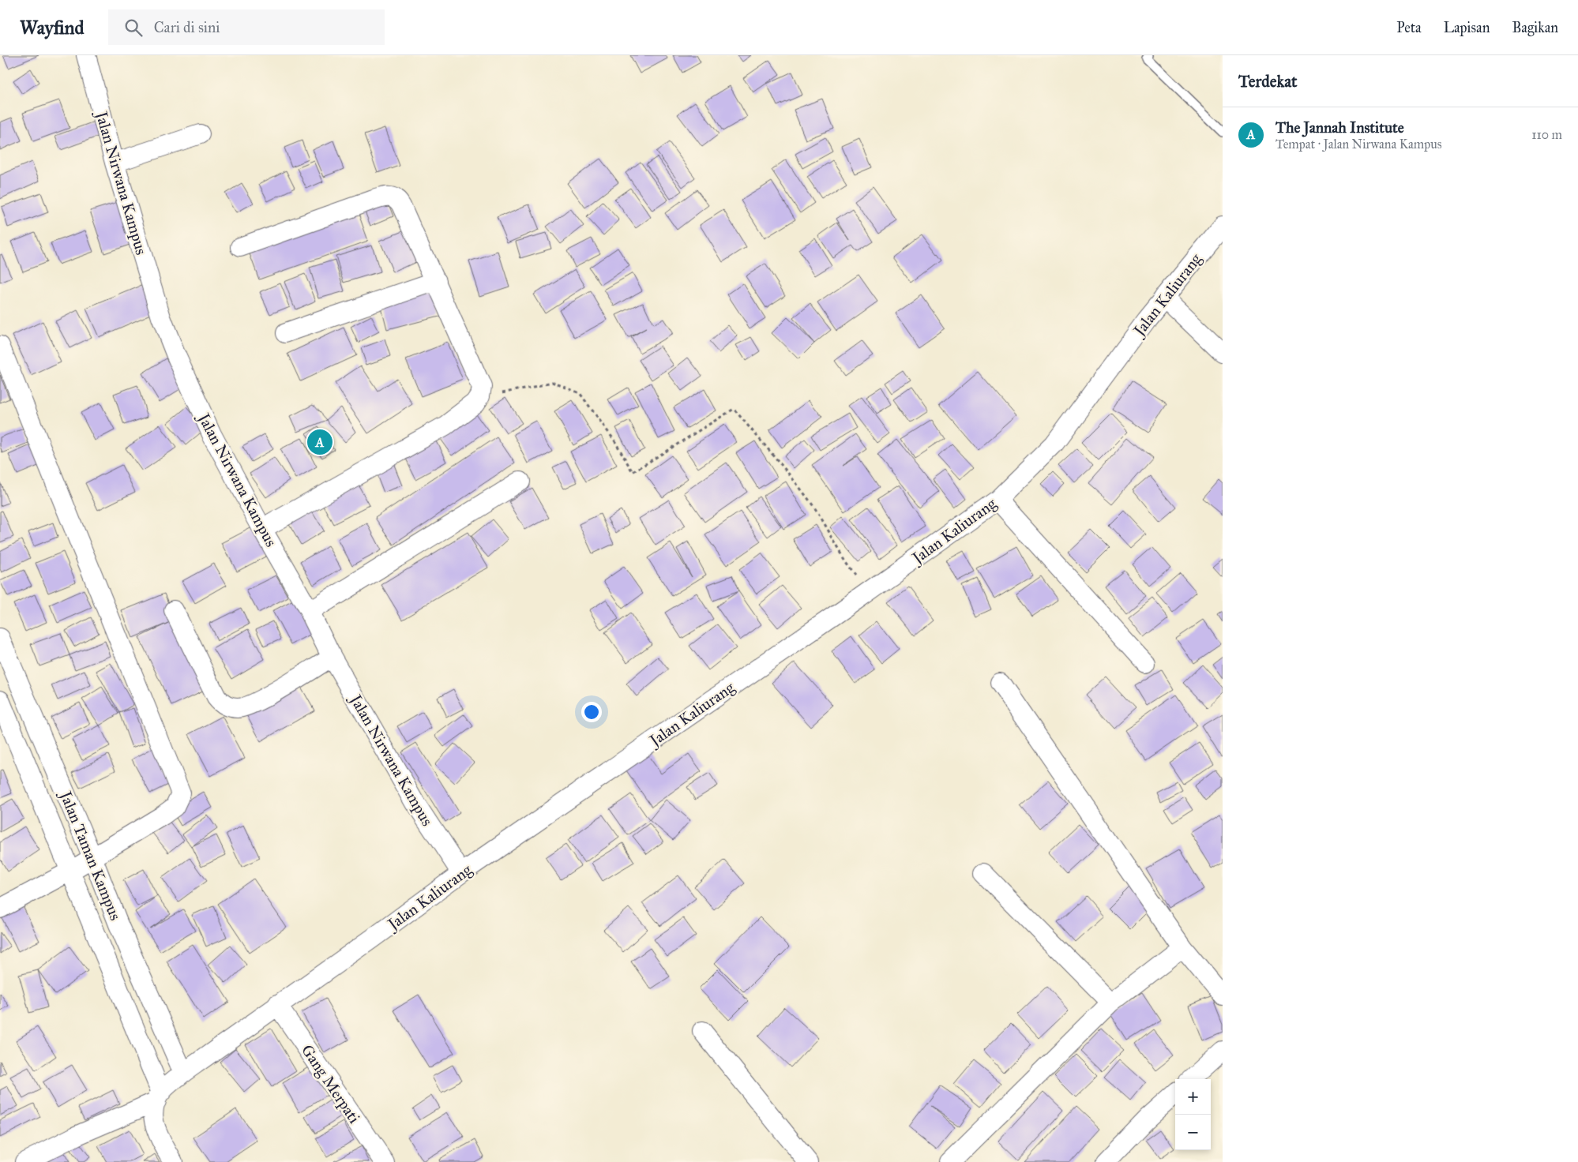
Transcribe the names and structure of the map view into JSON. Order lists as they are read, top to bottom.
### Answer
{
  "streets": {
    "street": [
      "Jalan Nirwana Kampus",
      "Jalan Kaliurang",
      "Jalan Taman Kampus",
      "Gang Merpati"
    ]
  },
  "crossings": [
    ["Jalan Nirwana Kampus", "Jalan Kaliurang"],
    ["Jalan Kaliurang", "Jalan Taman Kampus"],
    ["Jalan Kaliurang", "Gang Merpati"]
  ],
  "page": {
    "header": "Wayfind",
    "search": "Cari di sini",
    "nav": ["Peta", "Lapisan", "Bagikan"],
    "heading": "Terdekat",
    "list": [
      {
        "mark": "A",
        "name": "The Jannah Institute",
        "note": "Tempat · Jalan Nirwana Kampus",
        "value": "110 m"
      }
    ],
    "pins": "A",
    "map_buttons": ["+", "−"]
  }
}
